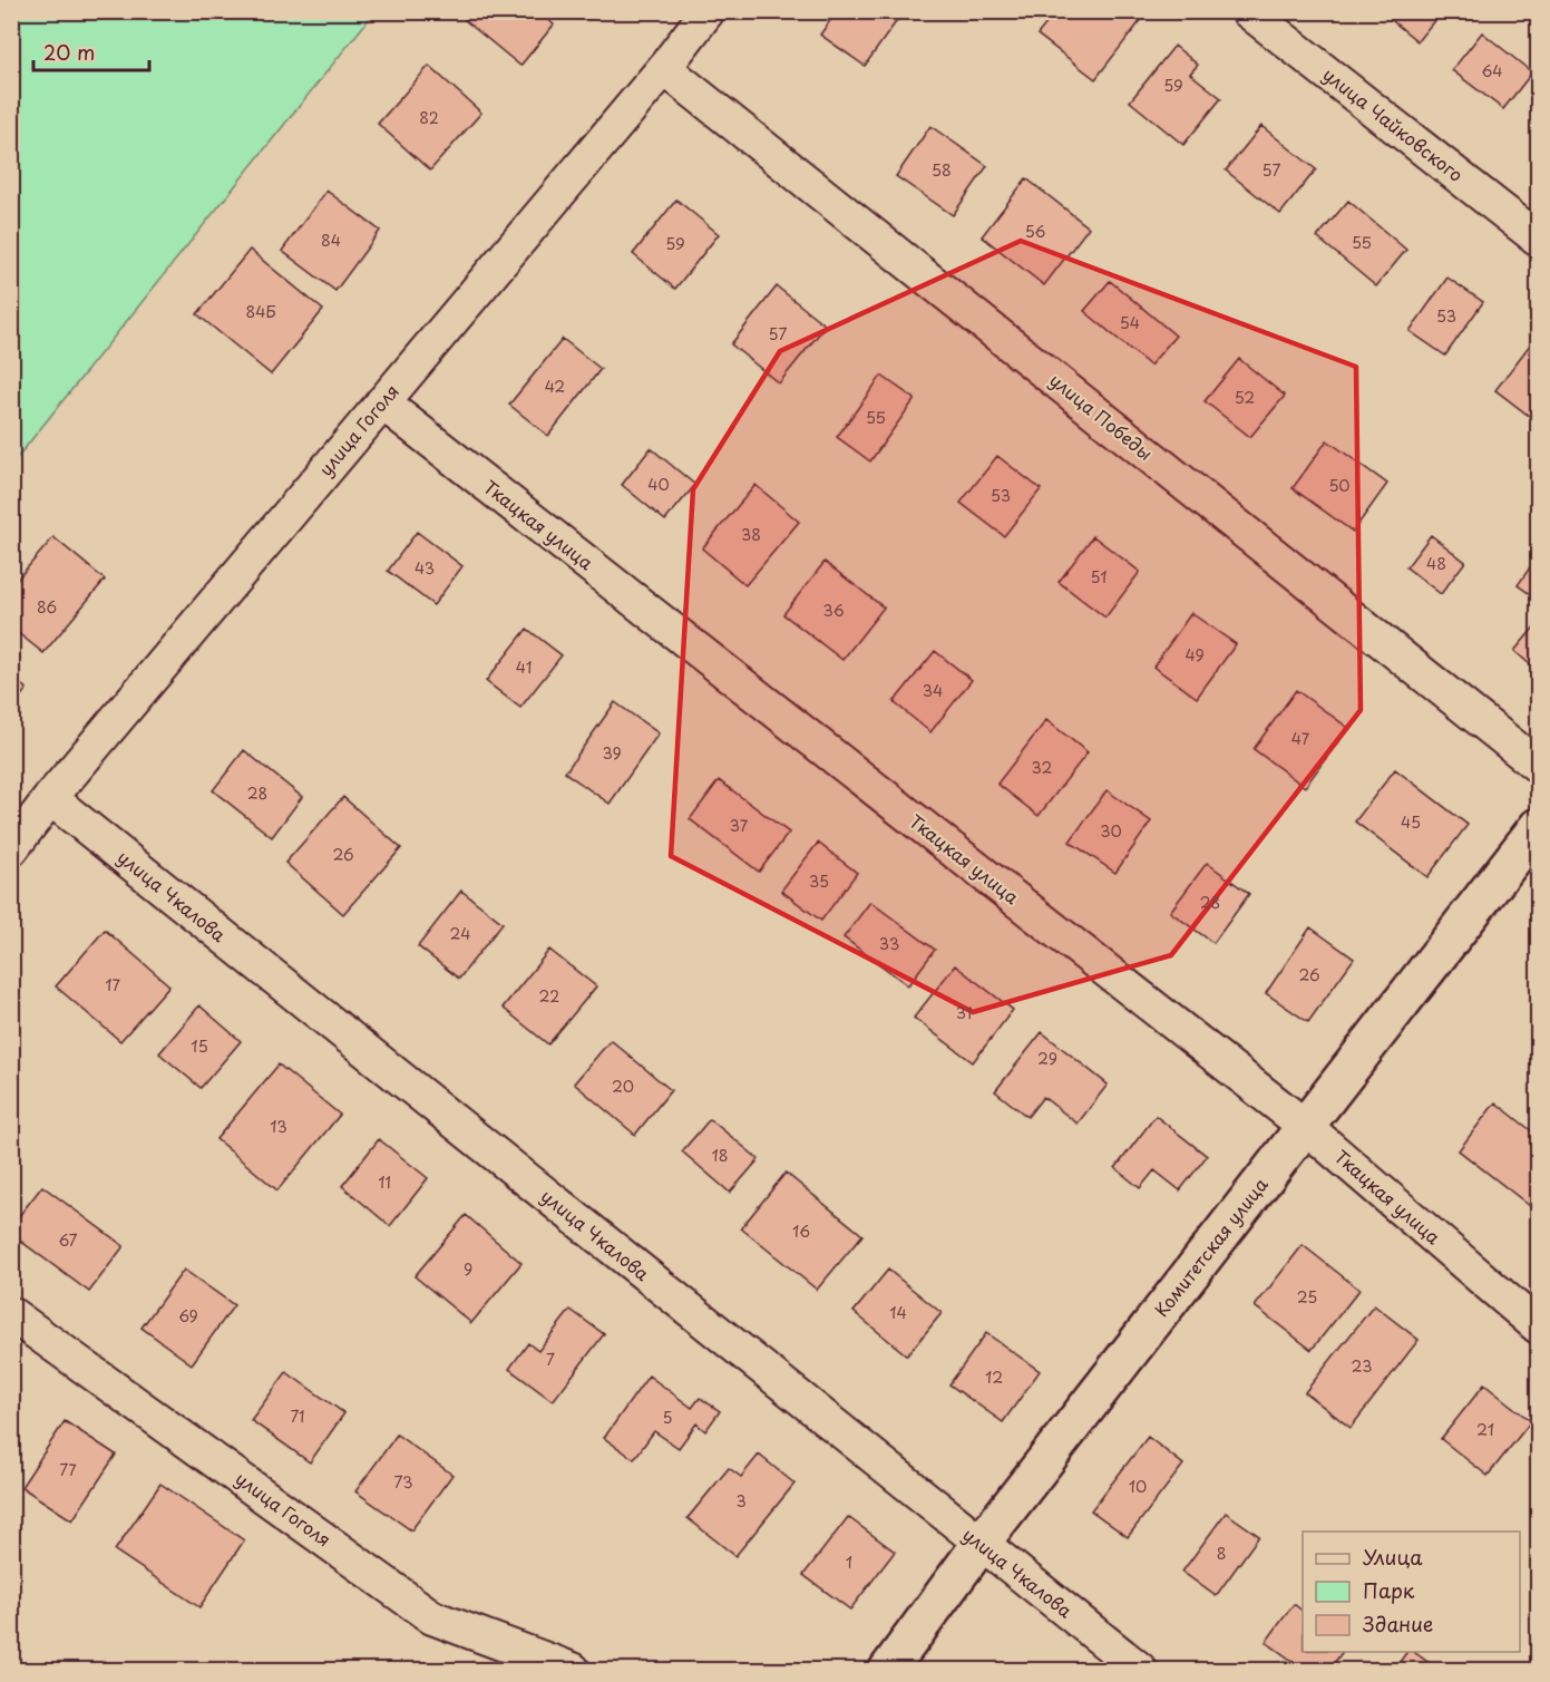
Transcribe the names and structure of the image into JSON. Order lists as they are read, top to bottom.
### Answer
{
  "streets": {
    "street": [
      "улица Чайковского",
      "улица Победы",
      "улица Гоголя",
      "Ткацкая улица",
      "улица Чкалова",
      "Комитетская улица"
    ]
  },
  "crossings": [
    ["улица Победы", "улица Гоголя"],
    ["улица Гоголя", "Ткацкая улица"],
    ["улица Гоголя", "улица Чкалова"],
    ["Ткацкая улица", "Комитетская улица"],
    ["улица Чкалова", "Комитетская улица"]
  ],
  "house_numbers": [
    "64",
    "59",
    "82",
    "58",
    "57",
    "56",
    "84",
    "55",
    "59",
    "84Б",
    "53",
    "54",
    "57",
    "42",
    "52",
    "55",
    "40",
    "50",
    "53",
    "38",
    "48",
    "43",
    "51",
    "86",
    "36",
    "49",
    "41",
    "34",
    "47",
    "39",
    "32",
    "28",
    "45",
    "37",
    "30",
    "26",
    "35",
    "28",
    "24",
    "33",
    "26",
    "17",
    "22",
    "31",
    "15",
    "29",
    "20",
    "13",
    "18",
    "11",
    "16",
    "67",
    "9",
    "25",
    "14",
    "69",
    "7",
    "23",
    "12",
    "71",
    "5",
    "21",
    "77",
    "73",
    "10",
    "3",
    "8",
    "1"
  ],
  "legend": ["Улица", "Парк", "Здание"],
  "scale_bar": "20 m"
}
